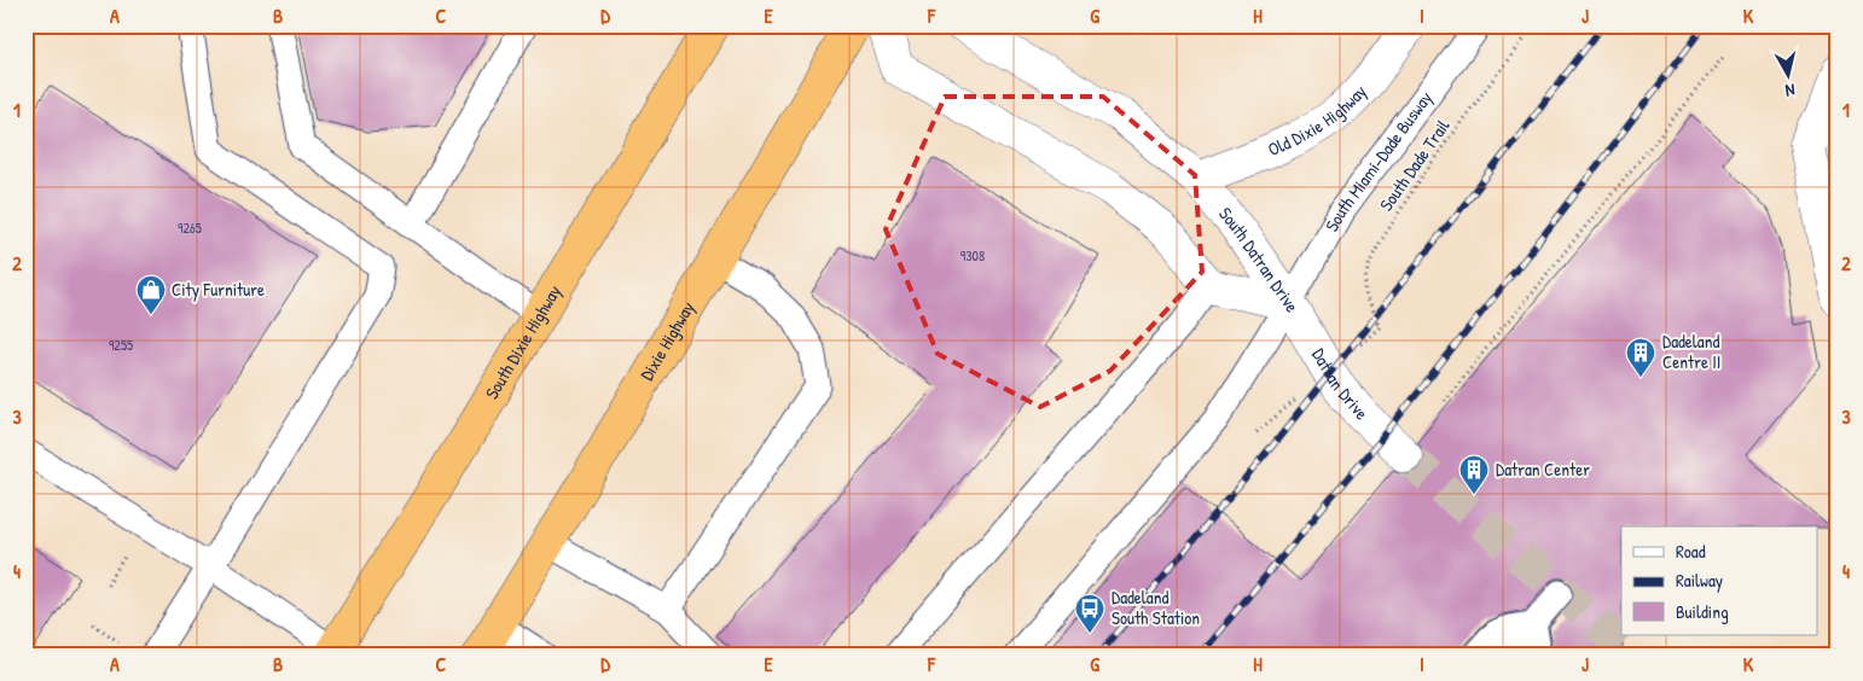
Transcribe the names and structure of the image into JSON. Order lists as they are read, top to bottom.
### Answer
{
  "streets": {
    "highway": ["South Dixie Highway", "Dixie Highway"],
    "street": ["Old Dixie Highway", "South Datran Drive", "Datran Drive"],
    "lane": ["South Miami-Dade Busway"],
    "path": ["South Dade Trail"]
  },
  "crossings": [
    ["Old Dixie Highway", "South Datran Drive"],
    ["South Miami-Dade Busway", "South Datran Drive"],
    ["South Miami-Dade Busway", "Datran Drive"],
    ["South Datran Drive", "Datran Drive"]
  ],
  "places": {
    "shop": ["City Furniture"],
    "building": ["Dadeland Centre II", "Datran Center"],
    "bus stop": ["Dadeland South Station"]
  },
  "house_numbers": ["9265", "9308", "9255"],
  "legend": ["Road", "Railway", "Building"],
  "north": "bottom",
  "grid": {
    "columns": [
      "A",
      "B",
      "C",
      "D",
      "E",
      "F",
      "G",
      "H",
      "I",
      "J",
      "K"
    ],
    "rows": [
      "1",
      "2",
      "3",
      "4"
    ]
  }
}
